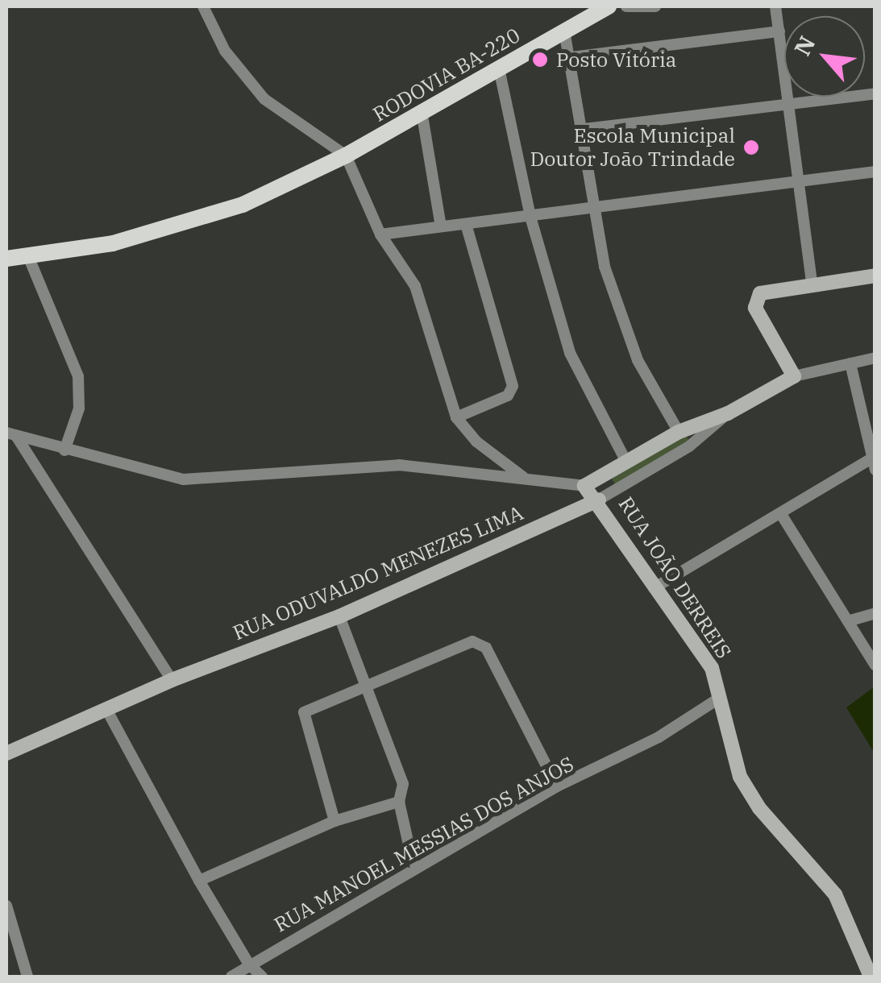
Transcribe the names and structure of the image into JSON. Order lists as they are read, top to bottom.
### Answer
{
  "streets": {
    "main road": ["RODOVIA BA-220"],
    "street": ["RUA ODUVALDO MENEZES LIMA", "RUA JOÃO DERREIS", "RUA MANOEL MESSIAS DOS ANJOS"]
  },
  "crossings": [
    ["RUA ODUVALDO MENEZES LIMA", "RUA JOÃO DERREIS"],
    ["RUA JOÃO DERREIS", "RUA MANOEL MESSIAS DOS ANJOS"]
  ],
  "places": ["Posto Vitória", "Escola Municipal Doutor João Trindade"],
  "north": "top left"
}
